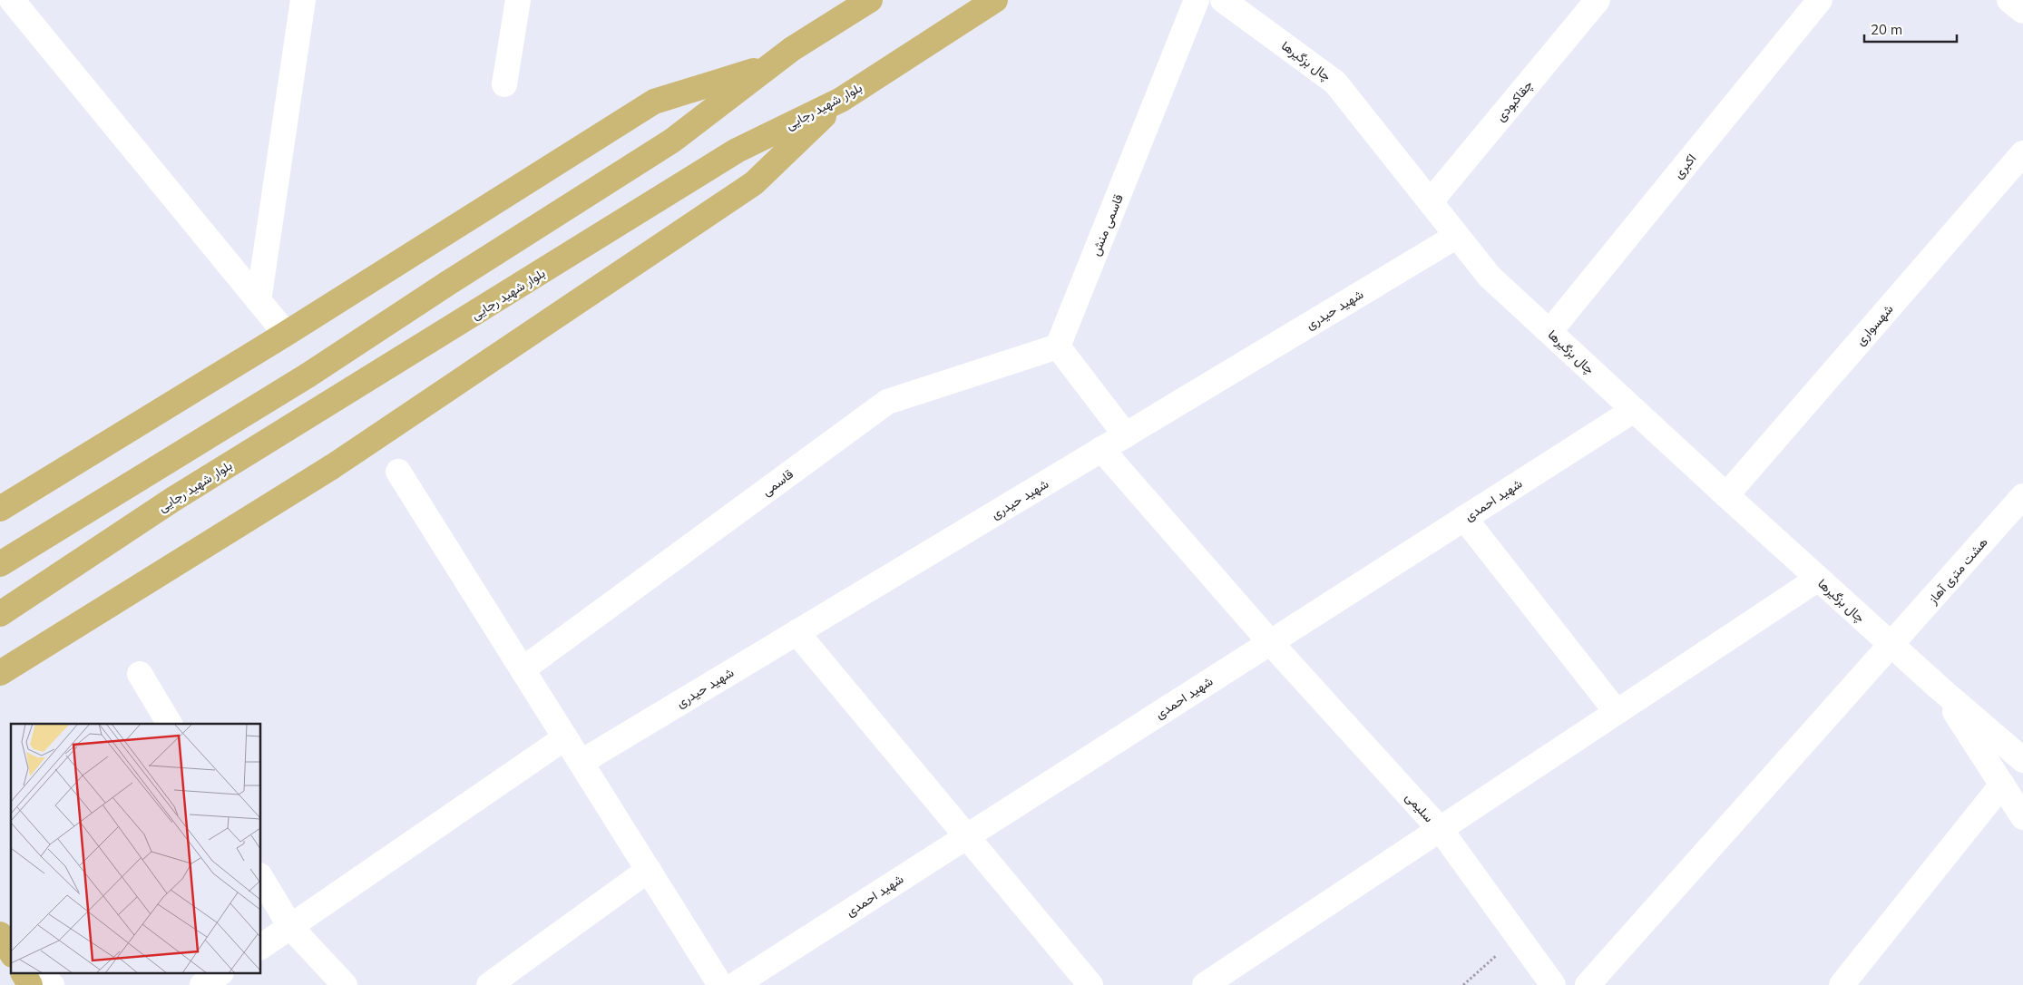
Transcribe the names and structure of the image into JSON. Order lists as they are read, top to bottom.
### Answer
{
  "streets": {
    "main road": ["بلوار شهید رجایی"],
    "street": [
      "چال بزگیرها",
      "چقاکبودی",
      "اکبری",
      "قاسمی منش",
      "شهید حیدری",
      "شهسواری",
      "قاسمی",
      "شهید احمدی",
      "هشت متری آهاز",
      "سلیمی"
    ]
  },
  "crossings": [
    ["چال بزگیرها", "چقاکبودی"],
    ["چال بزگیرها", "اکبری"],
    ["چال بزگیرها", "شهید حیدری"],
    ["چال بزگیرها", "شهسواری"],
    ["چال بزگیرها", "شهید احمدی"],
    ["چال بزگیرها", "هشت متری آهاز"],
    ["قاسمی منش", "قاسمی"],
    ["شهید حیدری", "سلیمی"],
    ["شهید احمدی", "سلیمی"]
  ],
  "scale_bar": "20 m"
}
